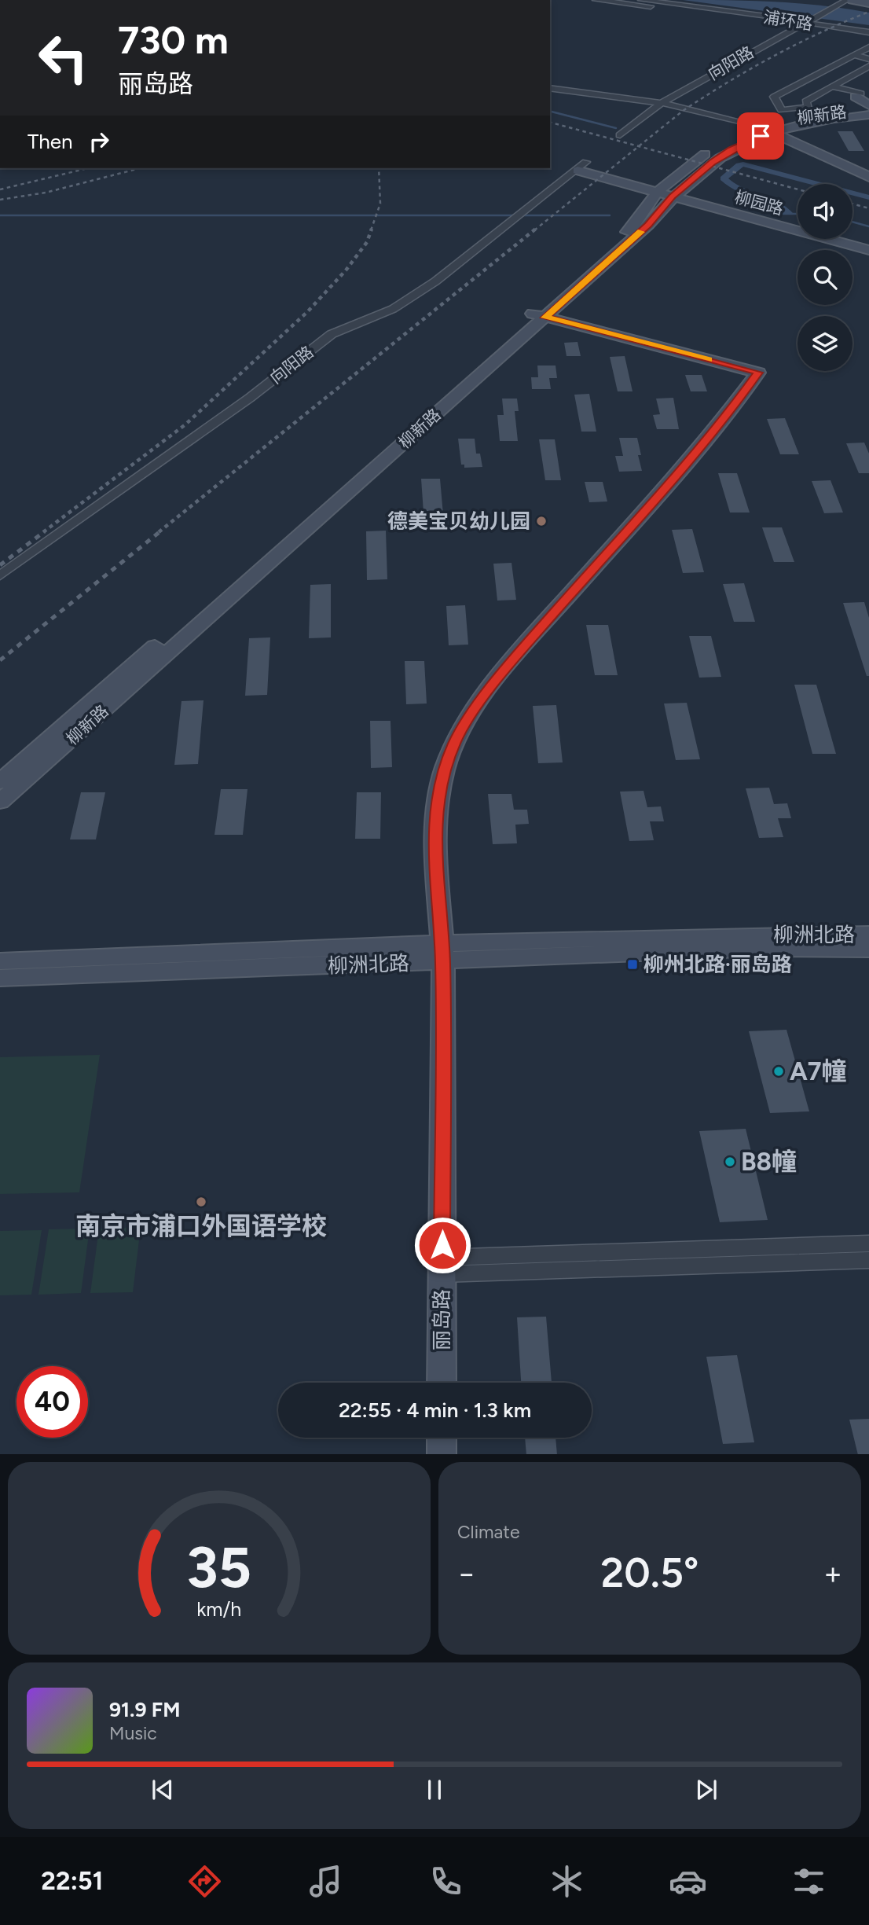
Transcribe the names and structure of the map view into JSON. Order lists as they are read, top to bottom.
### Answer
{
  "streets": {
    "main road": [
      "柳新路",
      "柳园路",
      "柳洲北路",
      "丽岛路"
    ],
    "street": ["浦环路", "向阳路"]
  },
  "crossings": [
    ["浦环路", "向阳路"],
    ["柳新路", "柳园路"],
    ["柳新路", "丽岛路"],
    ["柳洲北路", "丽岛路"]
  ],
  "places": {
    "other": [
      "德美宝贝幼儿园",
      "A7幢",
      "B8幢",
      "南京市浦口外国语学校"
    ],
    "transit": ["柳州北路·丽岛路"]
  },
  "page": {
    "turn": ["730 m", "丽岛路"],
    "then": "Then",
    "limit": "40",
    "trip": "22:55 · 4 min · 1.3 km",
    "tile": "Climate",
    "heat": ["−", "20.5°", "+"],
    "song": ["91.9 FM", "Music"],
    "tabs": "22:51",
    "gauge": ["35", "km/h"]
  }
}
